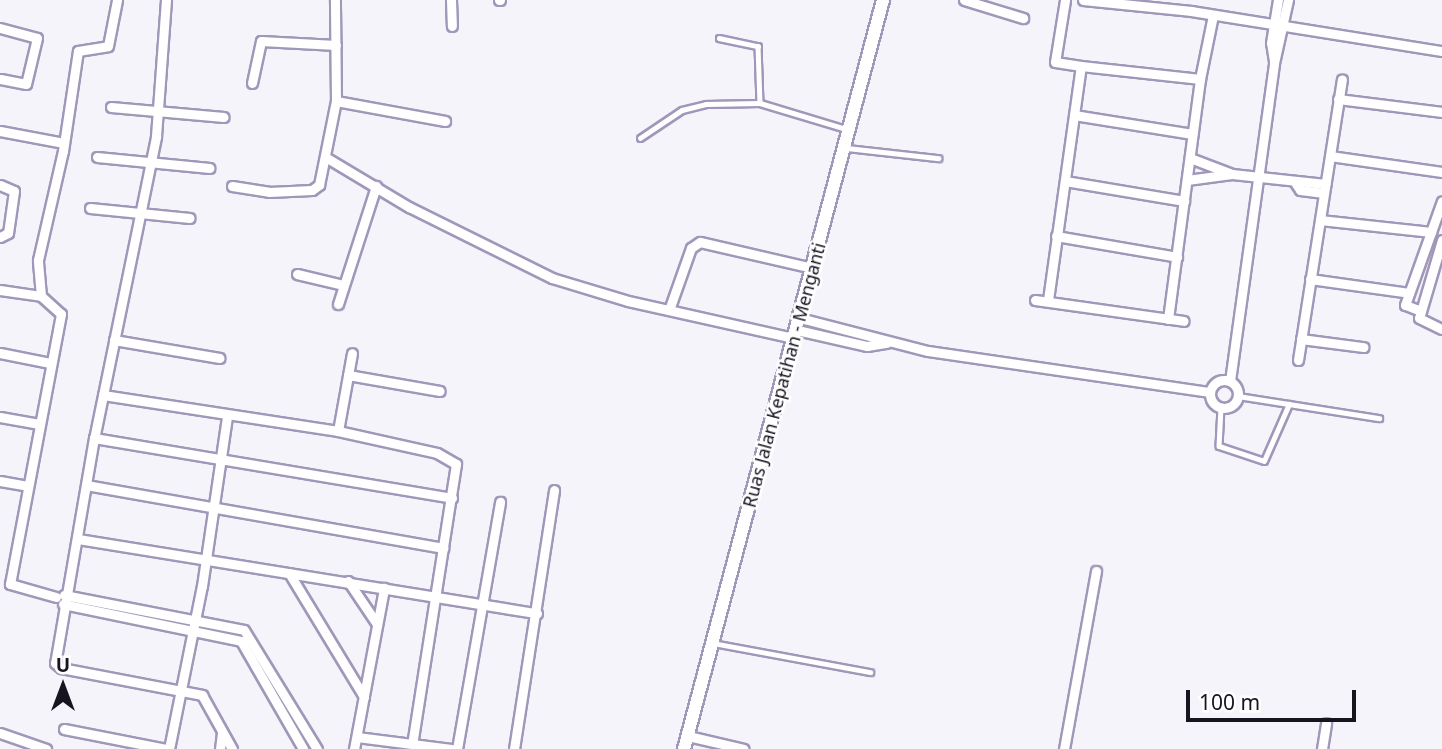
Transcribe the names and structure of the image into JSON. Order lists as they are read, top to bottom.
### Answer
{
  "streets": {
    "main road": ["Ruas Jalan Kepatihan - Menganti"]
  },
  "scale_bar": "100 m",
  "north": "top"
}
